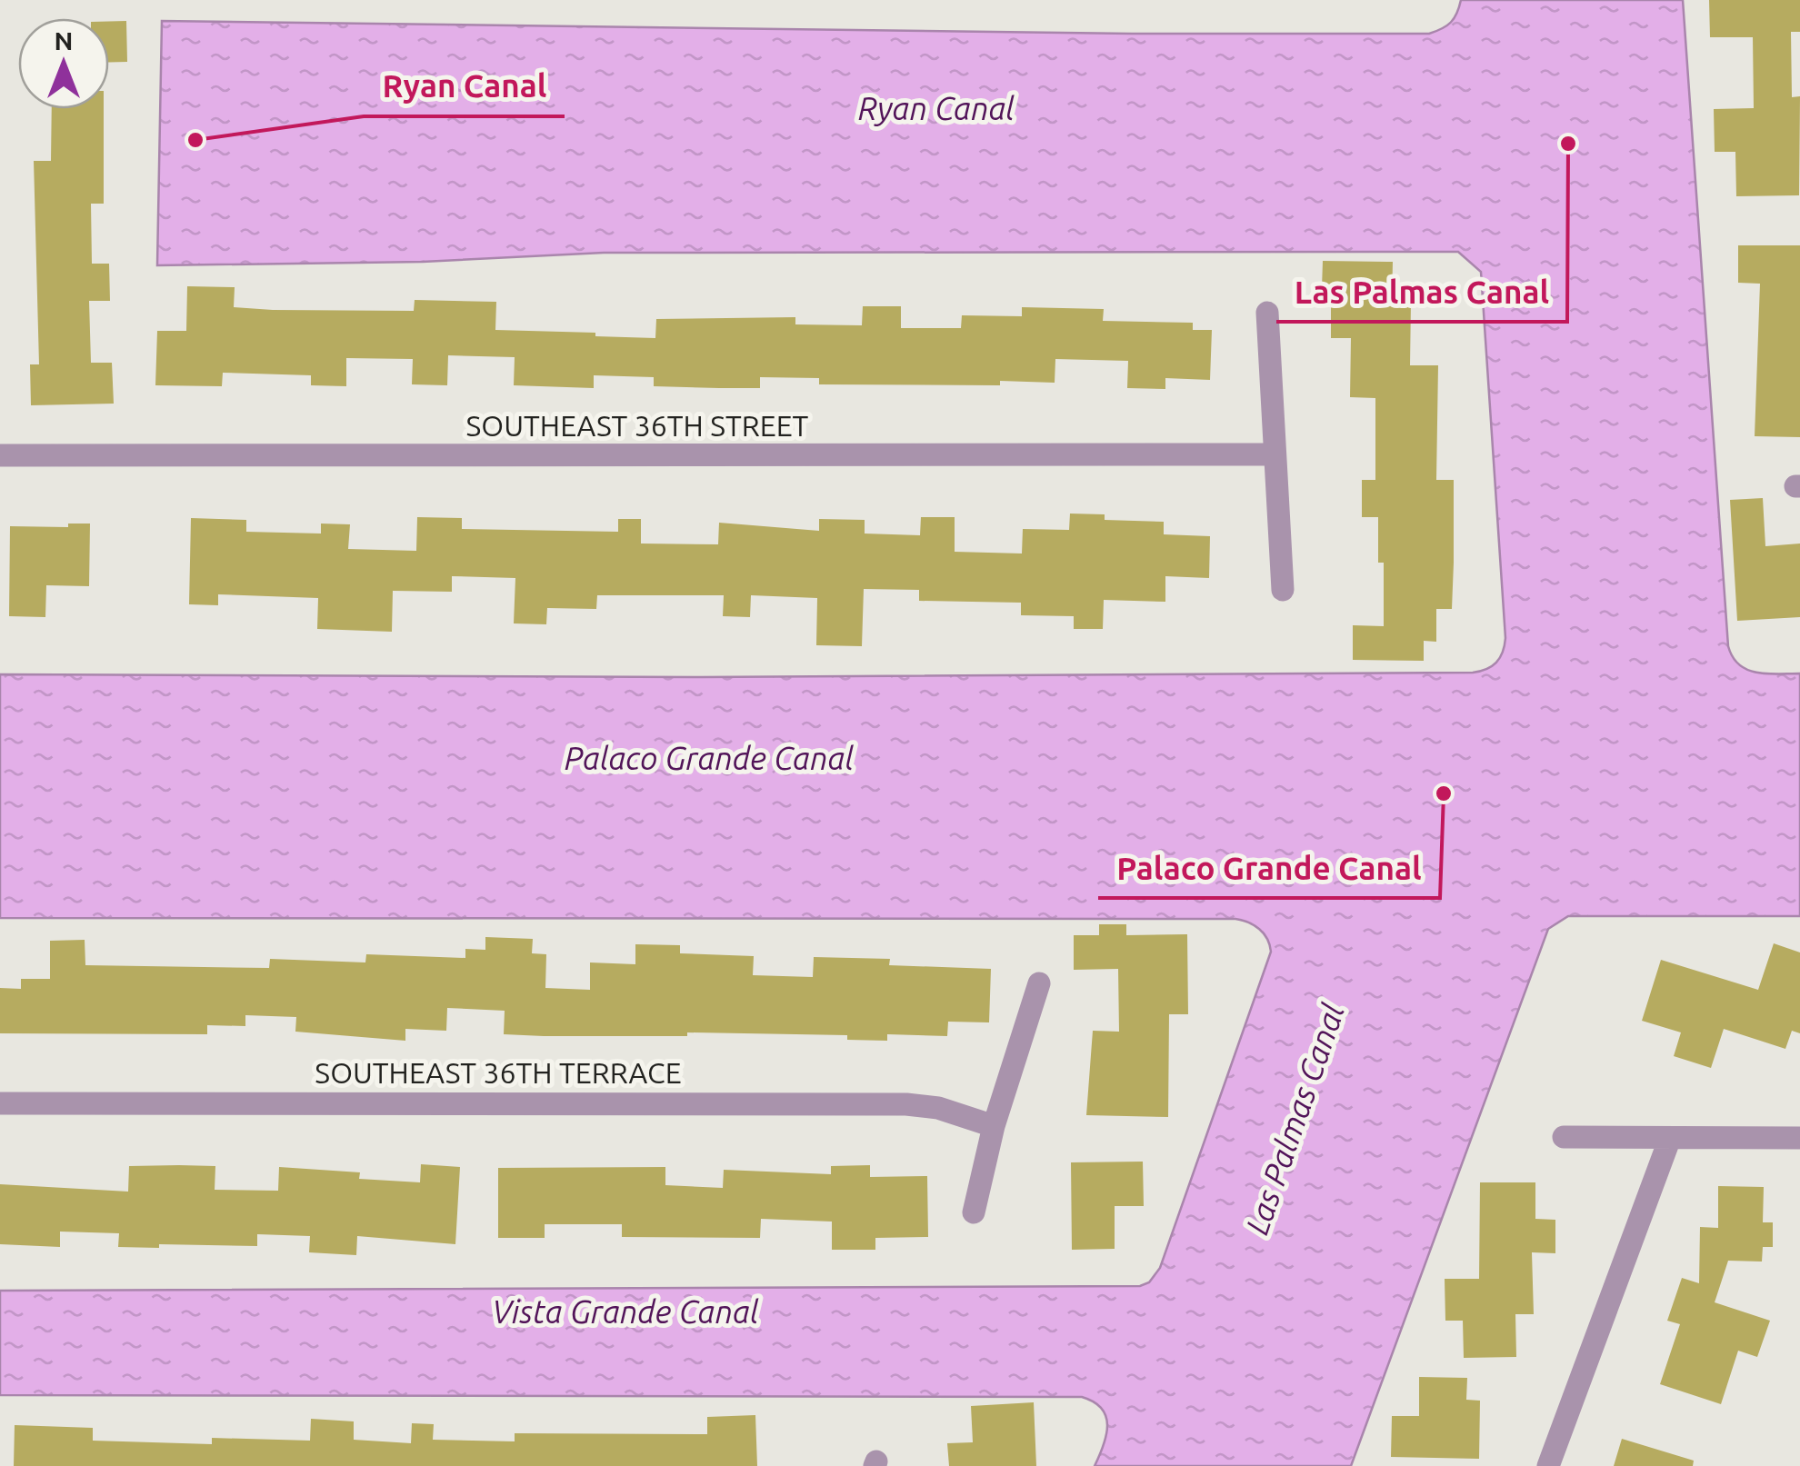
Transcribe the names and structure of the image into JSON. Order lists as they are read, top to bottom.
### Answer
{
  "streets": {
    "street": ["SOUTHEAST 36TH STREET", "SOUTHEAST 36TH TERRACE"]
  },
  "water": [
    "Ryan Canal",
    "Palaco Grande Canal",
    "Las Palmas Canal",
    "Vista Grande Canal"
  ],
  "places": ["Ryan Canal", "Las Palmas Canal", "Palaco Grande Canal"],
  "north": "top"
}
